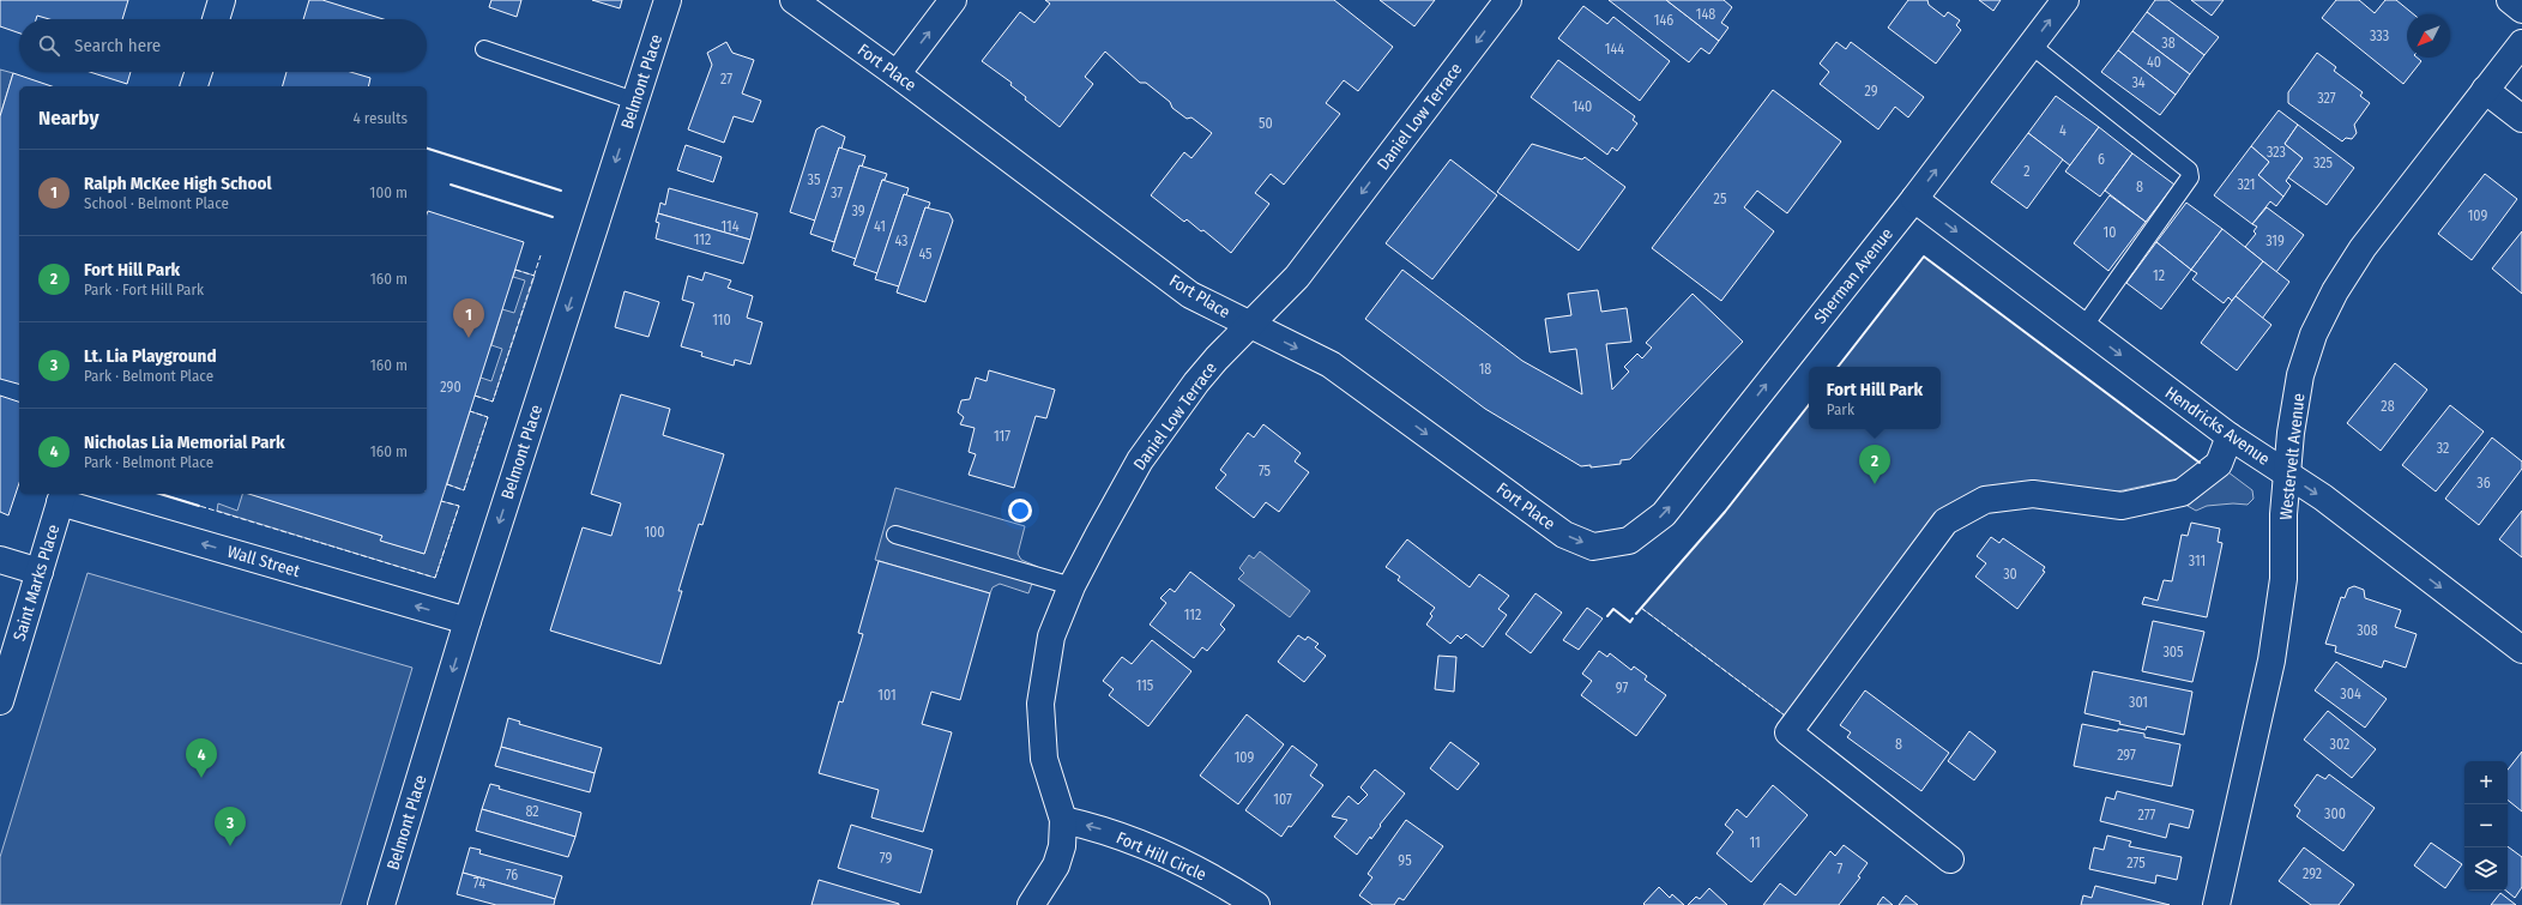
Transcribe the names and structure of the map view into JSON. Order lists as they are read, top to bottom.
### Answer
{
  "streets": {
    "street": [
      "Fort Place",
      "Belmont Place",
      "Daniel Low Terrace",
      "Sherman Avenue",
      "Hendricks Avenue",
      "Westervelt Avenue",
      "Wall Street",
      "Saint Marks Place",
      "Fort Hill Circle"
    ]
  },
  "crossings": [
    ["Fort Place", "Daniel Low Terrace"],
    ["Fort Place", "Sherman Avenue"],
    ["Belmont Place", "Wall Street"],
    ["Daniel Low Terrace", "Fort Hill Circle"],
    ["Sherman Avenue", "Hendricks Avenue"],
    ["Hendricks Avenue", "Westervelt Avenue"],
    ["Wall Street", "Saint Marks Place"]
  ],
  "one_way": [
    "Fort Place",
    "Belmont Place",
    "Daniel Low Terrace",
    "Sherman Avenue",
    "Hendricks Avenue",
    "Wall Street",
    "Fort Hill Circle"
  ],
  "house_numbers": [
    "148",
    "146",
    "333",
    "38",
    "144",
    "40",
    "27",
    "34",
    "29",
    "327",
    "140",
    "50",
    "4",
    "323",
    "6",
    "325",
    "2",
    "35",
    "321",
    "8",
    "37",
    "25",
    "39",
    "109",
    "114",
    "41",
    "10",
    "112",
    "43",
    "319",
    "45",
    "12",
    "110",
    "18",
    "290",
    "28",
    "117",
    "32",
    "75",
    "36",
    "100",
    "311",
    "30",
    "112",
    "308",
    "305",
    "115",
    "97",
    "304",
    "101",
    "301",
    "8",
    "302",
    "297",
    "109",
    "107",
    "82",
    "300",
    "277",
    "11",
    "79",
    "95",
    "275",
    "7",
    "292",
    "76",
    "74"
  ],
  "north": "bottom left",
  "page": {
    "search": "Search here",
    "heading": ["Nearby", "4 results"],
    "list": [
      {
        "mark": "1",
        "name": "Ralph McKee High School",
        "note": "School · Belmont Place",
        "value": "100 m"
      },
      {
        "mark": "2",
        "name": "Fort Hill Park",
        "note": "Park · Fort Hill Park",
        "value": "160 m"
      },
      {
        "mark": "3",
        "name": "Lt. Lia Playground",
        "note": "Park · Belmont Place",
        "value": "160 m"
      },
      {
        "mark": "4",
        "name": "Nicholas Lia Memorial Park",
        "note": "Park · Belmont Place",
        "value": "160 m"
      }
    ],
    "pins": [
      "1",
      "2",
      "4",
      "3"
    ],
    "popup": ["Fort Hill Park", "Park"],
    "map_buttons": ["+", "−"]
  }
}
